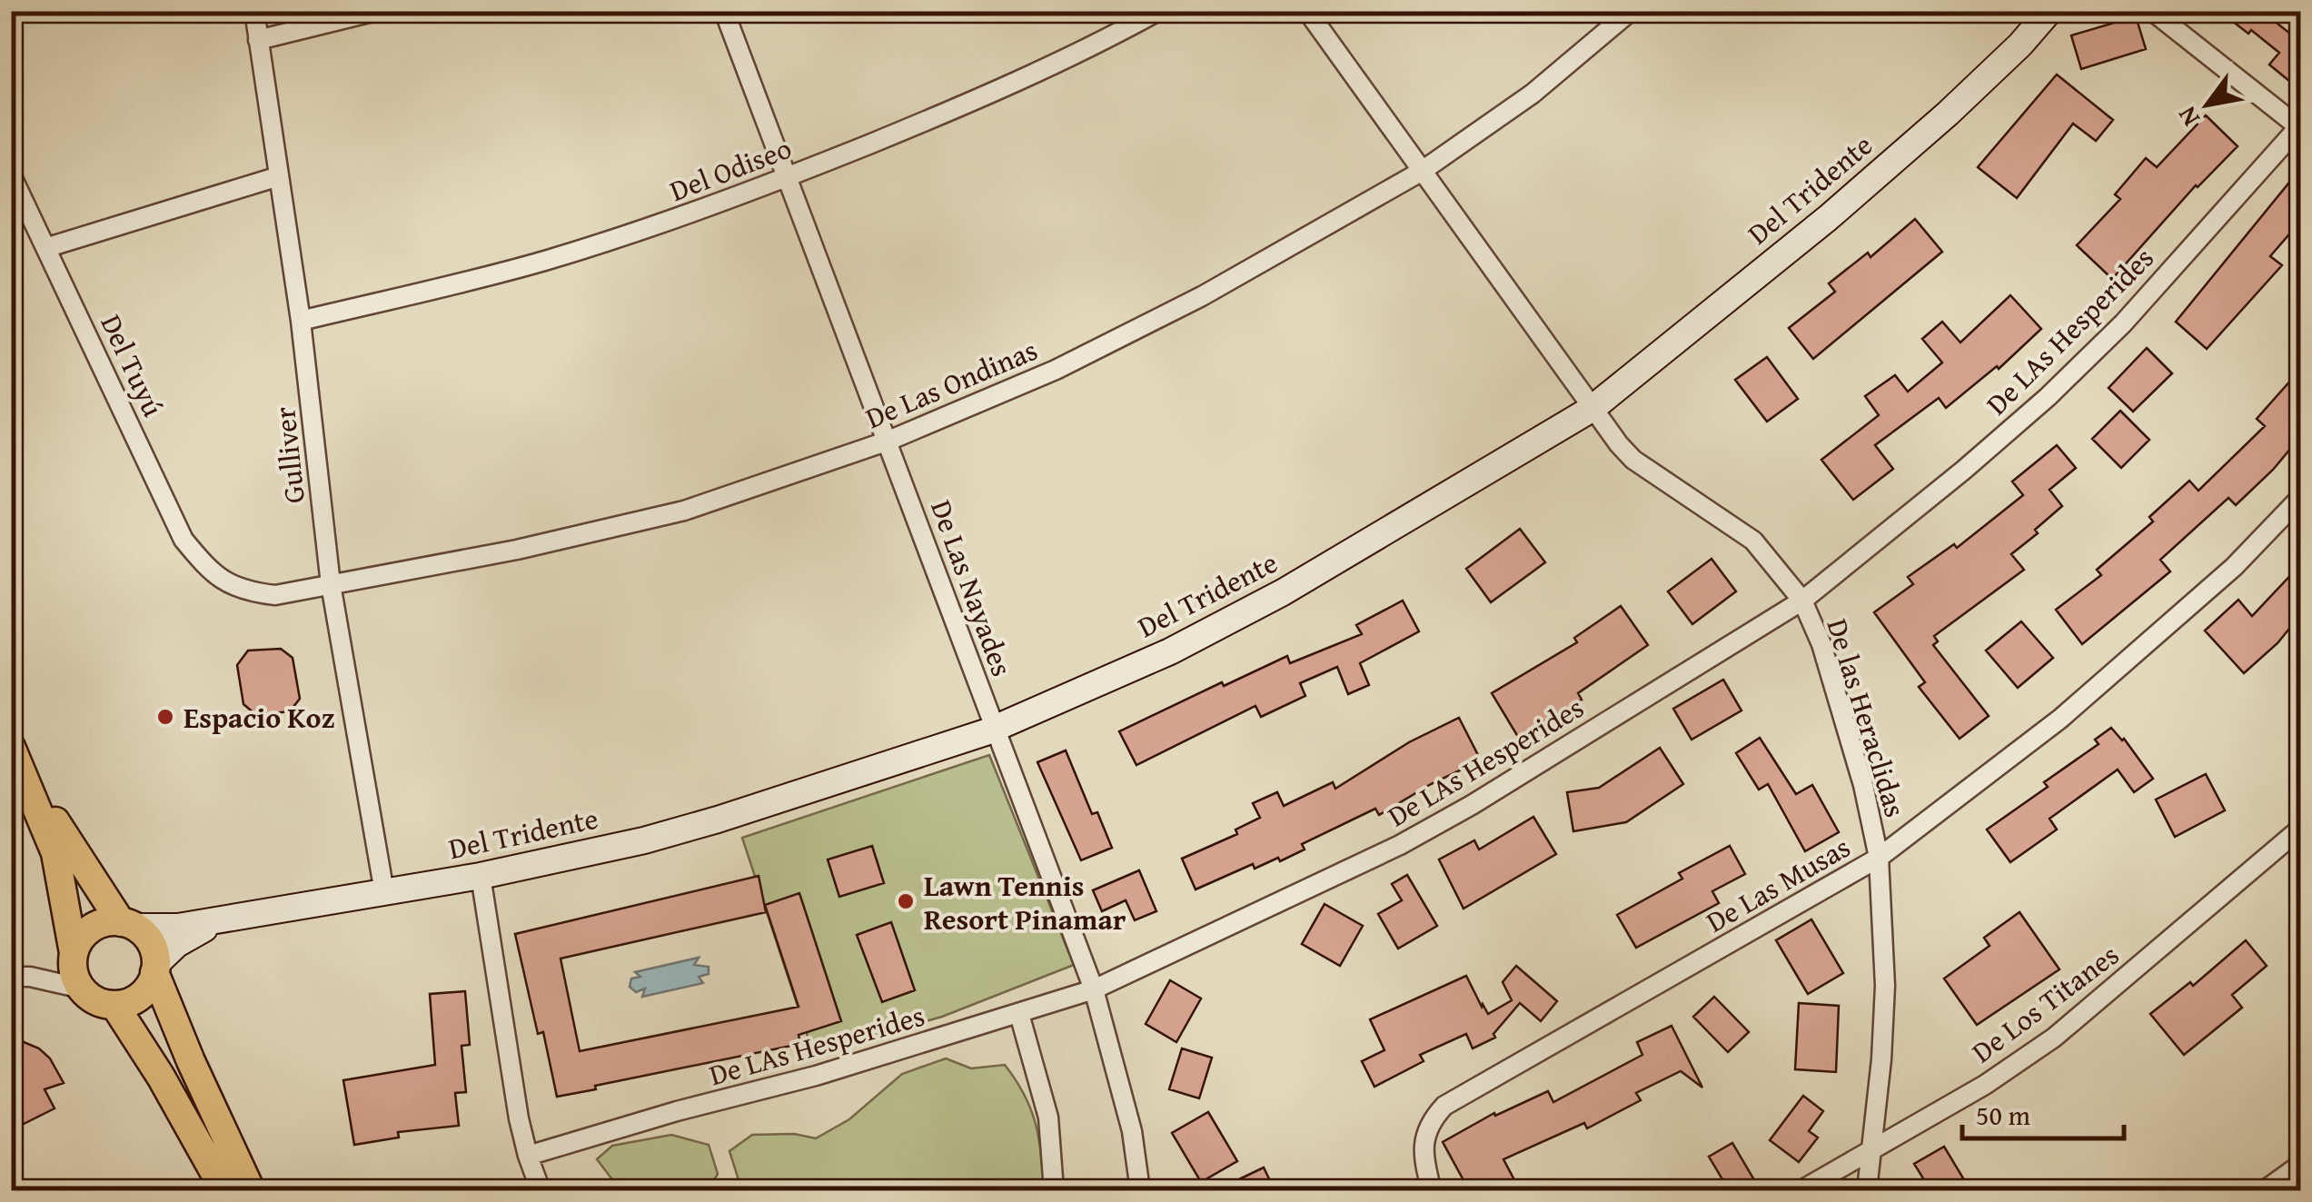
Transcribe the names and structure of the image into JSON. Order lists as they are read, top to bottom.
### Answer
{
  "streets": {
    "main road": ["Del Tridente"],
    "street": [
      "Del Odiseo",
      "De LAs Hesperides",
      "Del Tuyú",
      "De Las Ondinas",
      "Gulliver",
      "De Las Nayades",
      "De las Heraclidas",
      "De Las Musas",
      "De Los Titanes"
    ]
  },
  "crossings": [
    ["Del Odiseo", "Gulliver"],
    ["Del Odiseo", "De Las Nayades"],
    ["Del Tridente", "Gulliver"],
    ["Del Tridente", "De Las Nayades"],
    ["Del Tridente", "De las Heraclidas"],
    ["De LAs Hesperides", "De Las Nayades"],
    ["De LAs Hesperides", "De las Heraclidas"],
    ["Del Tuyú", "De Las Ondinas"],
    ["De Las Ondinas", "Gulliver"],
    ["De Las Ondinas", "De Las Nayades"],
    ["De Las Ondinas", "De las Heraclidas"],
    ["De las Heraclidas", "De Las Musas"],
    ["De las Heraclidas", "De Los Titanes"]
  ],
  "places": ["Espacio Koz", "Lawn Tennis Resort Pinamar"],
  "scale_bar": "50 m",
  "north": "bottom left"
}
